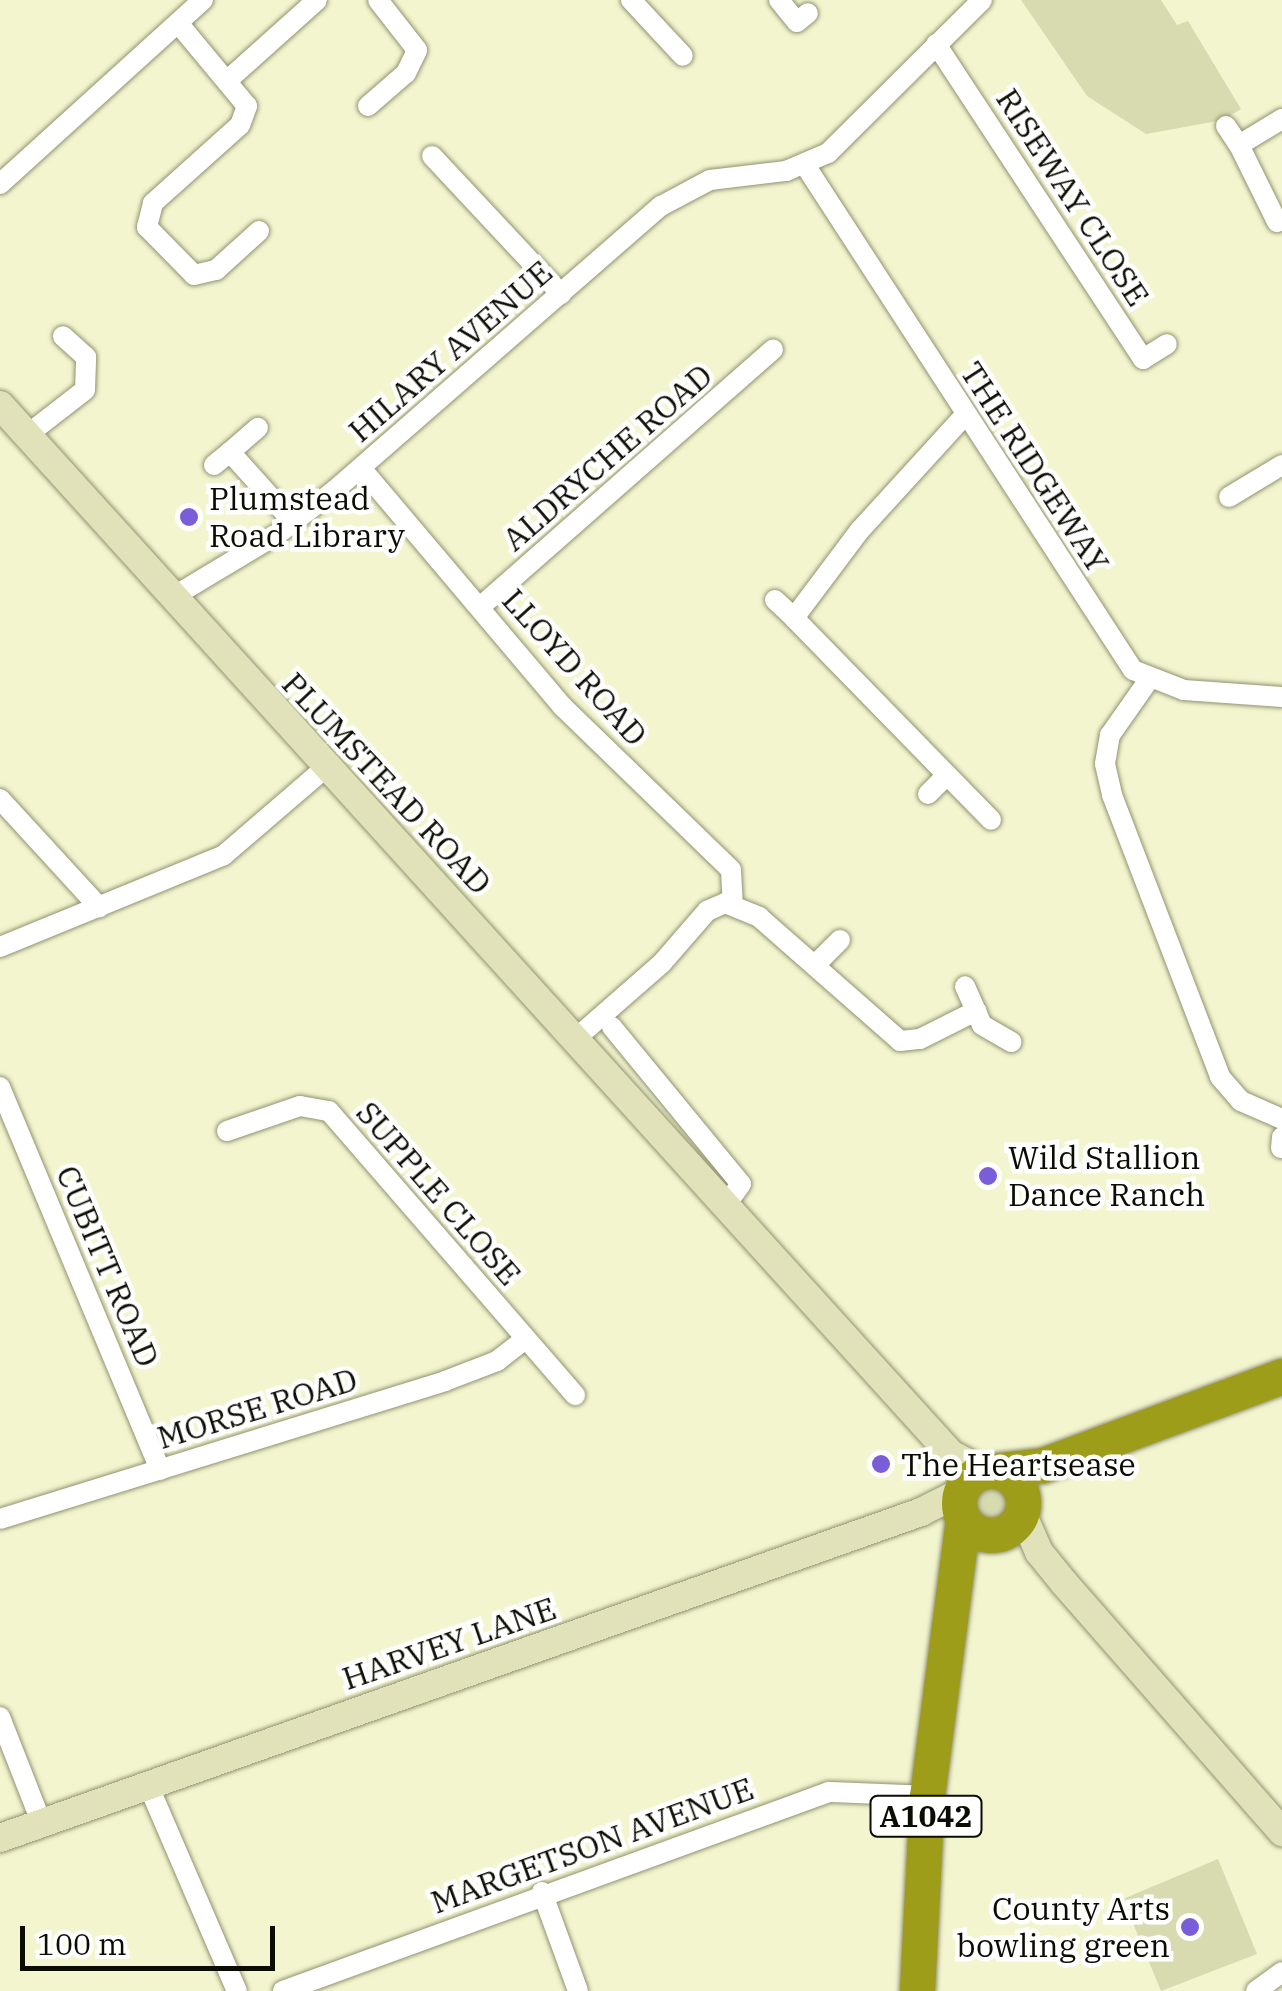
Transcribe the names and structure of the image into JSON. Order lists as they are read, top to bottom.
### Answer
{
  "streets": {
    "highway": ["A1042"],
    "main road": ["PLUMSTEAD ROAD", "HARVEY LANE"],
    "street": [
      "RISEWAY CLOSE",
      "HILARY AVENUE",
      "ALDRYCHE ROAD",
      "THE RIDGEWAY",
      "LLOYD ROAD",
      "SUPPLE CLOSE",
      "CUBITT ROAD",
      "MORSE ROAD",
      "MARGETSON AVENUE"
    ]
  },
  "crossings": [
    ["HILARY AVENUE", "THE RIDGEWAY"],
    ["HILARY AVENUE", "LLOYD ROAD"],
    ["HILARY AVENUE", "PLUMSTEAD ROAD"],
    ["ALDRYCHE ROAD", "LLOYD ROAD"],
    ["PLUMSTEAD ROAD", "HARVEY LANE"],
    ["PLUMSTEAD ROAD", "A1042"],
    ["SUPPLE CLOSE", "MORSE ROAD"],
    ["CUBITT ROAD", "MORSE ROAD"],
    ["HARVEY LANE", "A1042"],
    ["A1042", "MARGETSON AVENUE"]
  ],
  "places": [
    "Plumstead Road Library",
    "Wild Stallion Dance Ranch",
    "The Heartsease",
    "County Arts bowling green"
  ],
  "scale_bar": "100 m"
}
